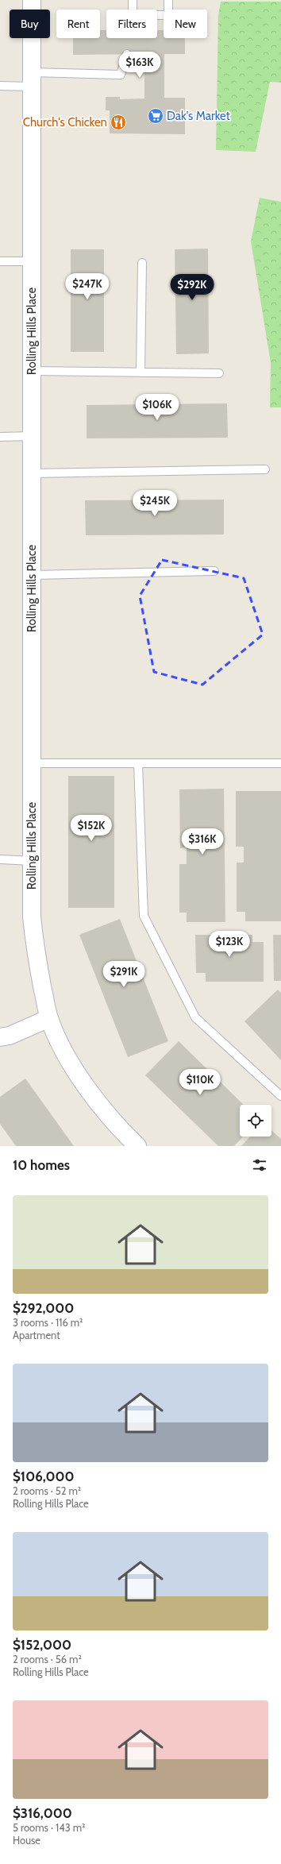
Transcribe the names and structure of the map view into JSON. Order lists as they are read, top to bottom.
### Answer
{
  "streets": {
    "street": ["Rolling Hills Place"]
  },
  "places": {
    "supermarket": ["Dak's Market"],
    "restaurant": ["Church's Chicken"]
  },
  "page": {
    "chip": [
      "Buy",
      "Rent",
      "Filters",
      "New"
    ],
    "price": [
      "$163K",
      "$247K",
      "$292K",
      "$106K",
      "$245K",
      "$152K",
      "$316K",
      "$123K",
      "$291K",
      "$110K"
    ],
    "heading": "10 homes",
    "list": [
      {
        "name": "$292,000",
        "note": "3 rooms · 116 m² · Apartment"
      },
      {
        "name": "$106,000",
        "note": "2 rooms · 52 m² · Rolling Hills Place"
      },
      {
        "name": "$152,000",
        "note": "2 rooms · 56 m² · Rolling Hills Place"
      },
      {
        "name": "$316,000",
        "note": "5 rooms · 143 m² · House"
      }
    ]
  }
}
